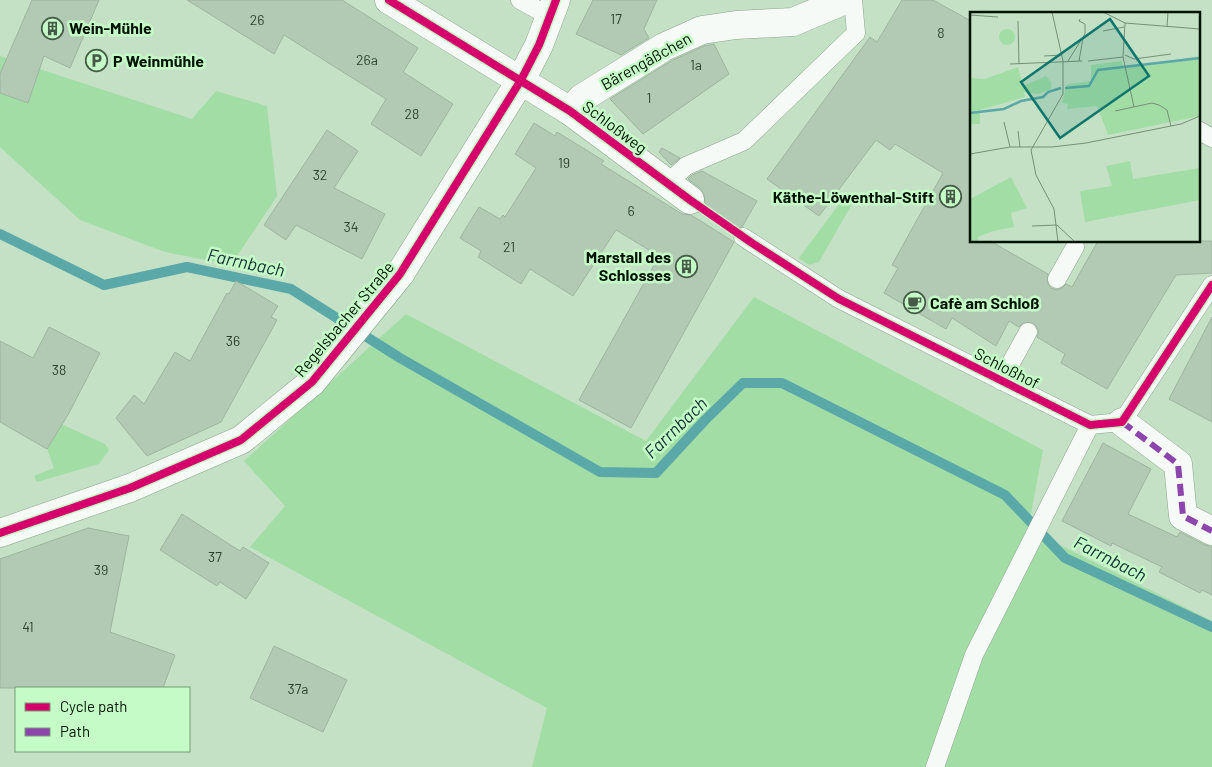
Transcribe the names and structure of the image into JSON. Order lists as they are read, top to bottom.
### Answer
{
  "streets": {
    "street": ["Bärengäßchen", "Schloßweg", "Regelsbacher Straße"],
    "lane": ["Schloßhof"]
  },
  "crossings": [
    ["Bärengäßchen", "Schloßweg"],
    ["Schloßweg", "Regelsbacher Straße"]
  ],
  "water": ["Farrnbach"],
  "places": {
    "building": ["Wein-Mühle", "Käthe-Löwenthal-Stift", "Marstall des Schlosses"],
    "parking": ["P Weinmühle"],
    "cafe": ["Cafè am Schloß"]
  },
  "house_numbers": [
    "17",
    "26",
    "8",
    "26a",
    "1a",
    "1",
    "28",
    "19",
    "32",
    "6",
    "34",
    "21",
    "36",
    "38",
    "37",
    "39",
    "41",
    "37a"
  ],
  "legend": ["Cycle path", "Path"]
}
